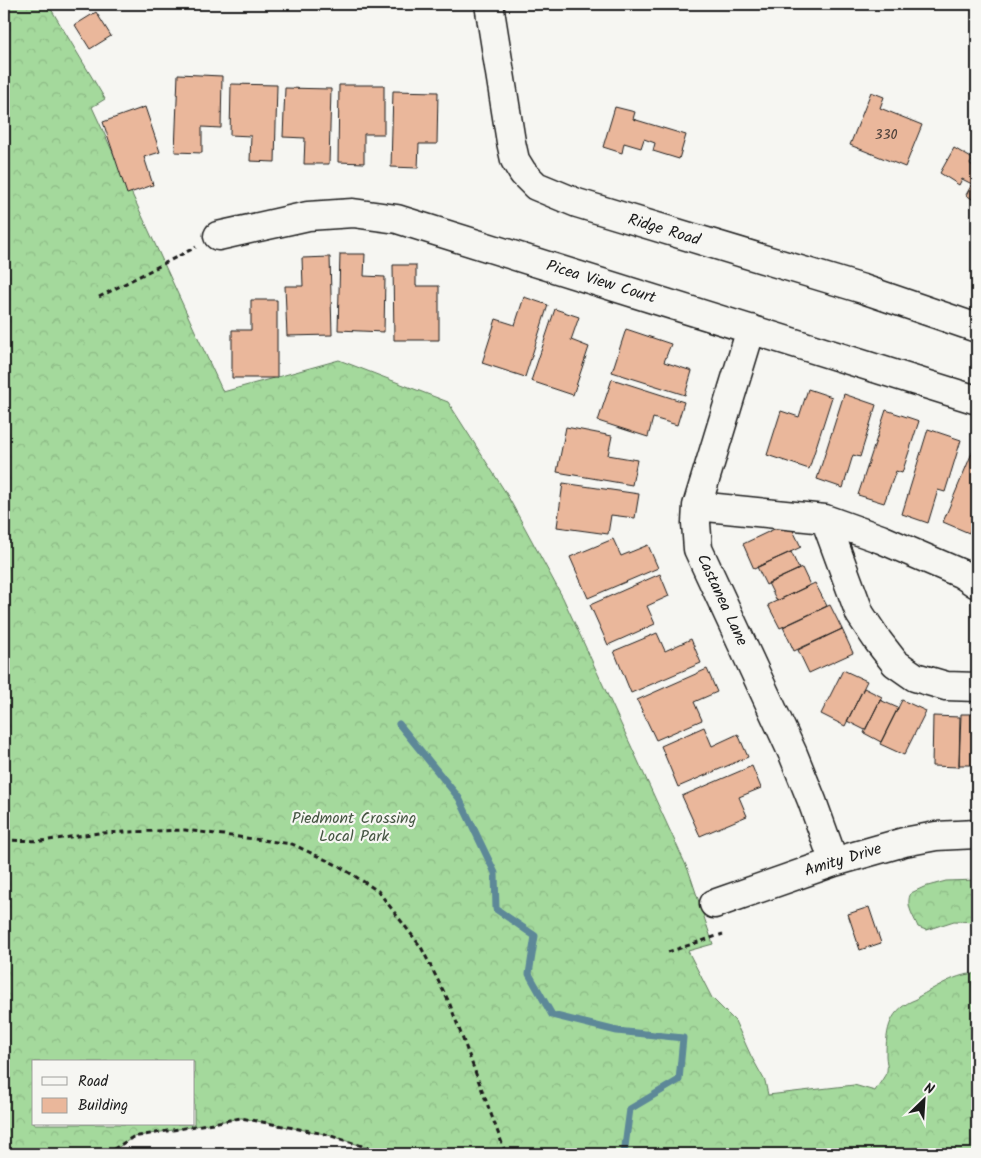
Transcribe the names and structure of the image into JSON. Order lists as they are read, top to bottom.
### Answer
{
  "streets": {
    "street": [
      "Ridge Road",
      "Picea View Court",
      "Castanea Lane",
      "Amity Drive"
    ]
  },
  "crossings": [
    ["Picea View Court", "Castanea Lane"],
    ["Castanea Lane", "Amity Drive"]
  ],
  "parks": ["Piedmont Crossing Local Park"],
  "house_numbers": ["330"],
  "legend": ["Road", "Building"],
  "north": "top right"
}
